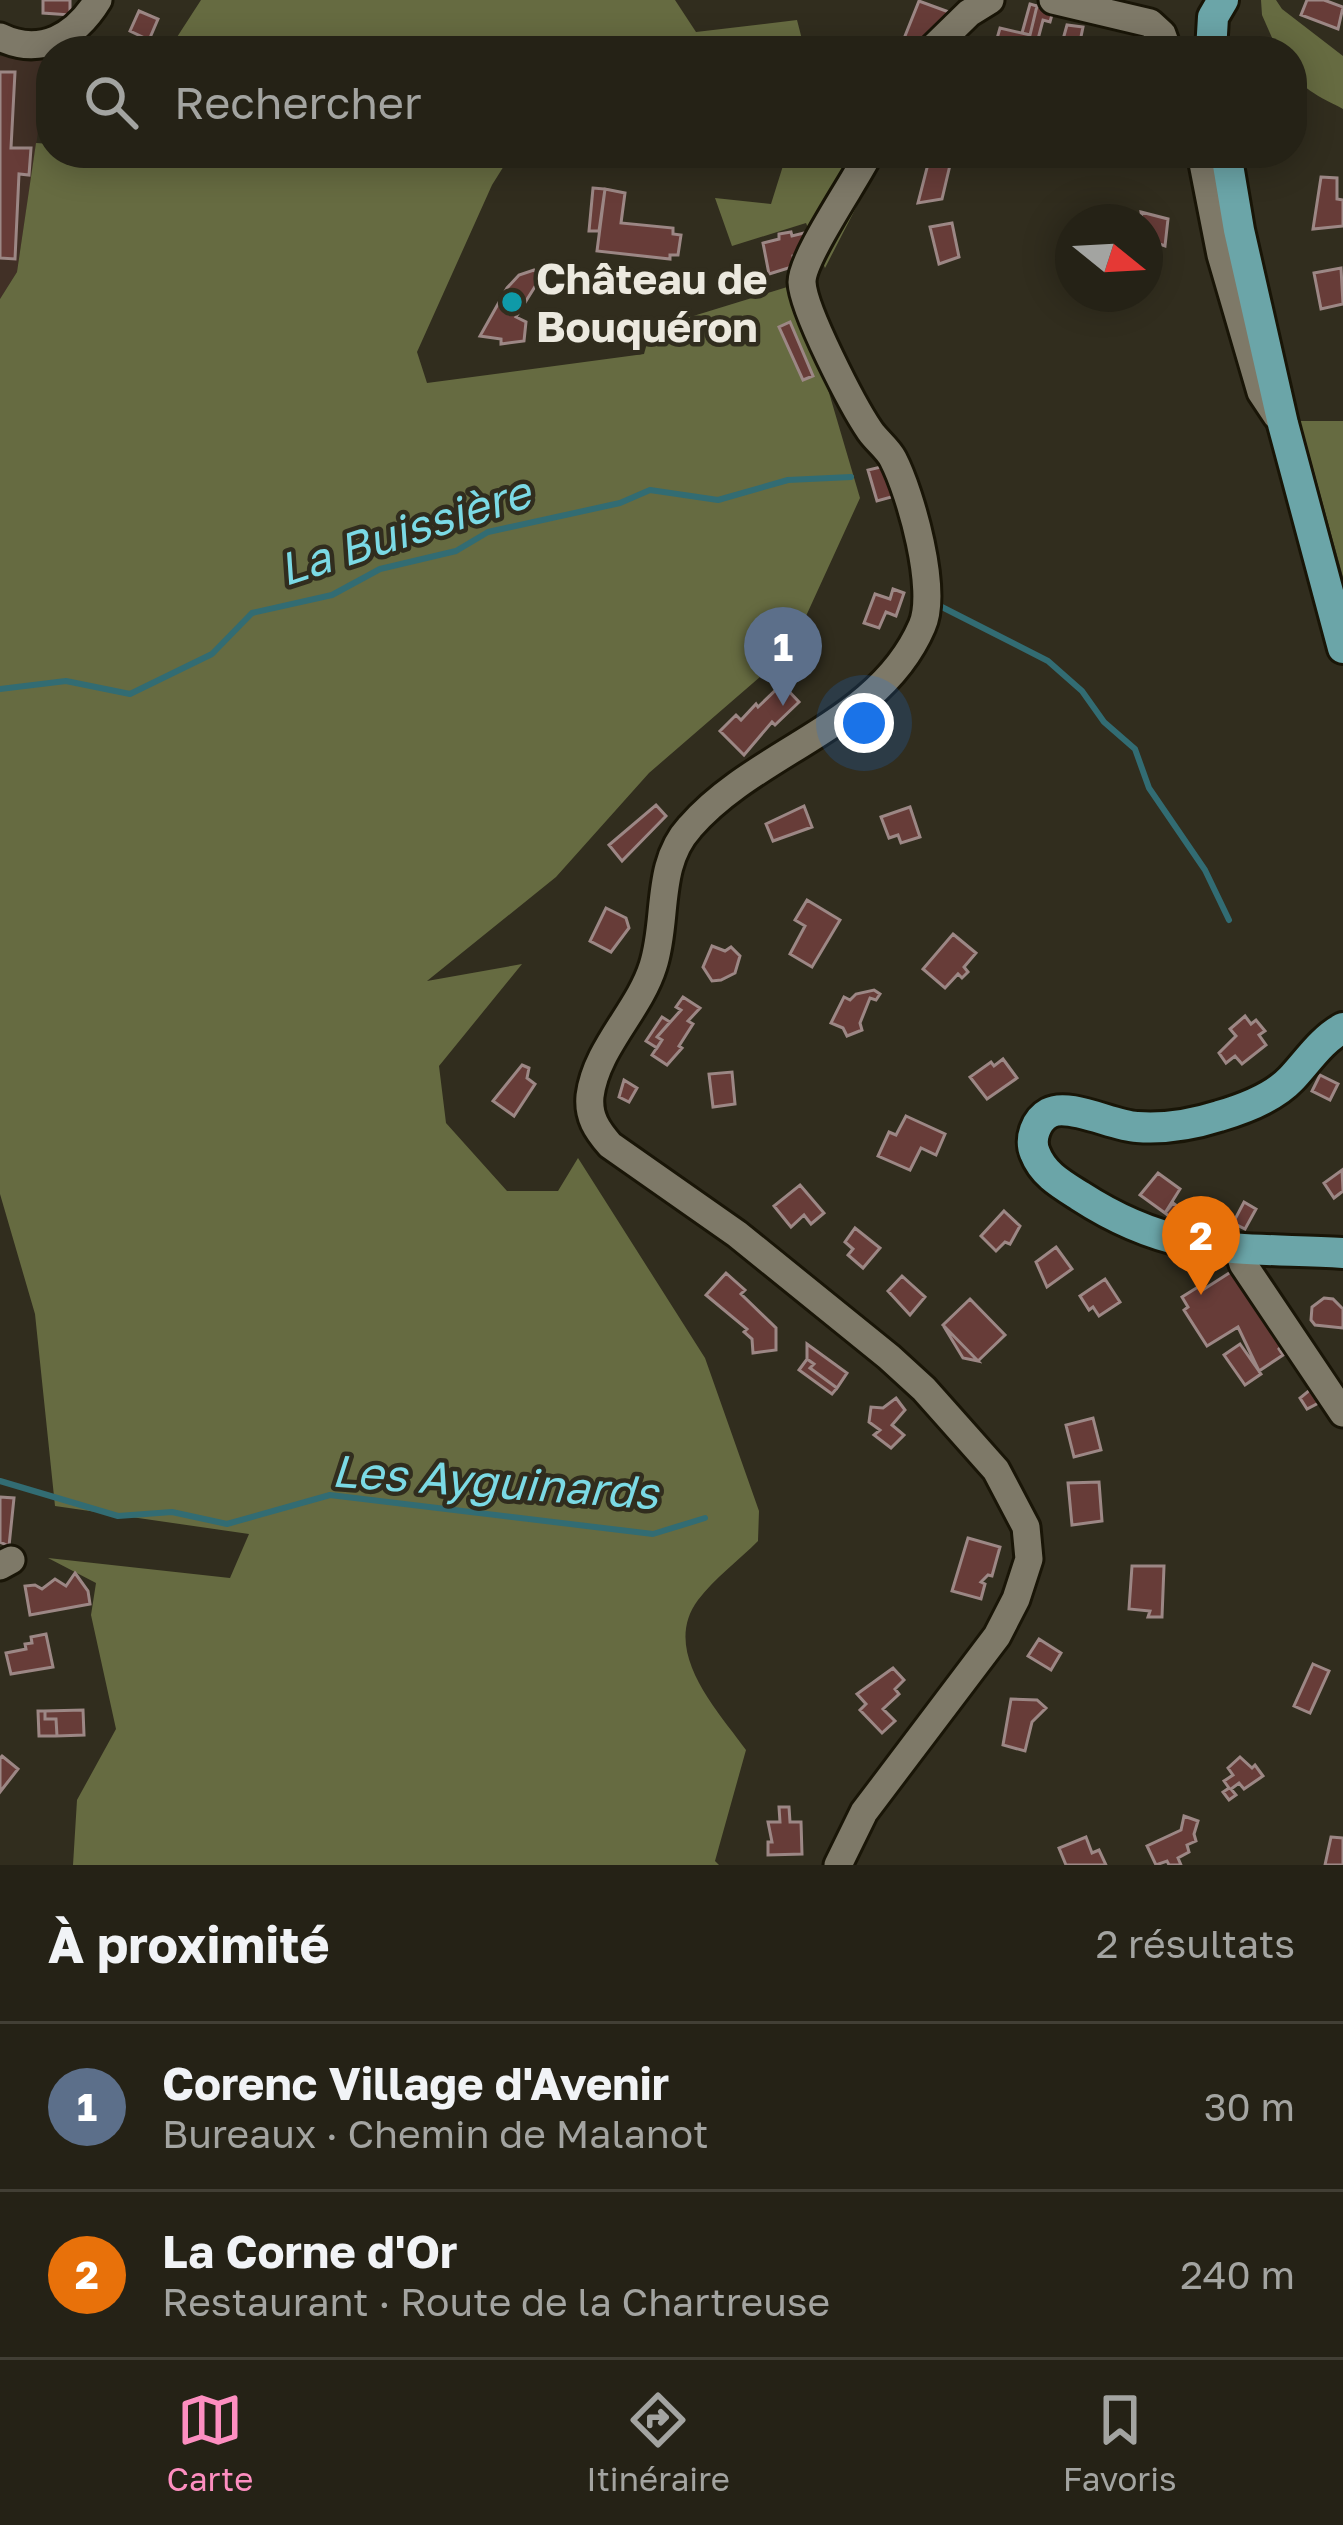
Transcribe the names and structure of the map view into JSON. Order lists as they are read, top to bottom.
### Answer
{
  "water": ["La Buissière", "Les Ayguinards"],
  "places": ["Château de Bouquéron"],
  "north": "right",
  "page": {
    "search": "Rechercher",
    "pins": ["1", "2"],
    "heading": ["À proximité", "2 résultats"],
    "list": [
      {
        "mark": "1",
        "name": "Corenc Village d'Avenir",
        "note": "Bureaux · Chemin de Malanot",
        "value": "30 m"
      },
      {
        "mark": "2",
        "name": "La Corne d'Or",
        "note": "Restaurant · Route de la Chartreuse",
        "value": "240 m"
      }
    ],
    "nav": ["Carte", "Itinéraire", "Favoris"]
  }
}
